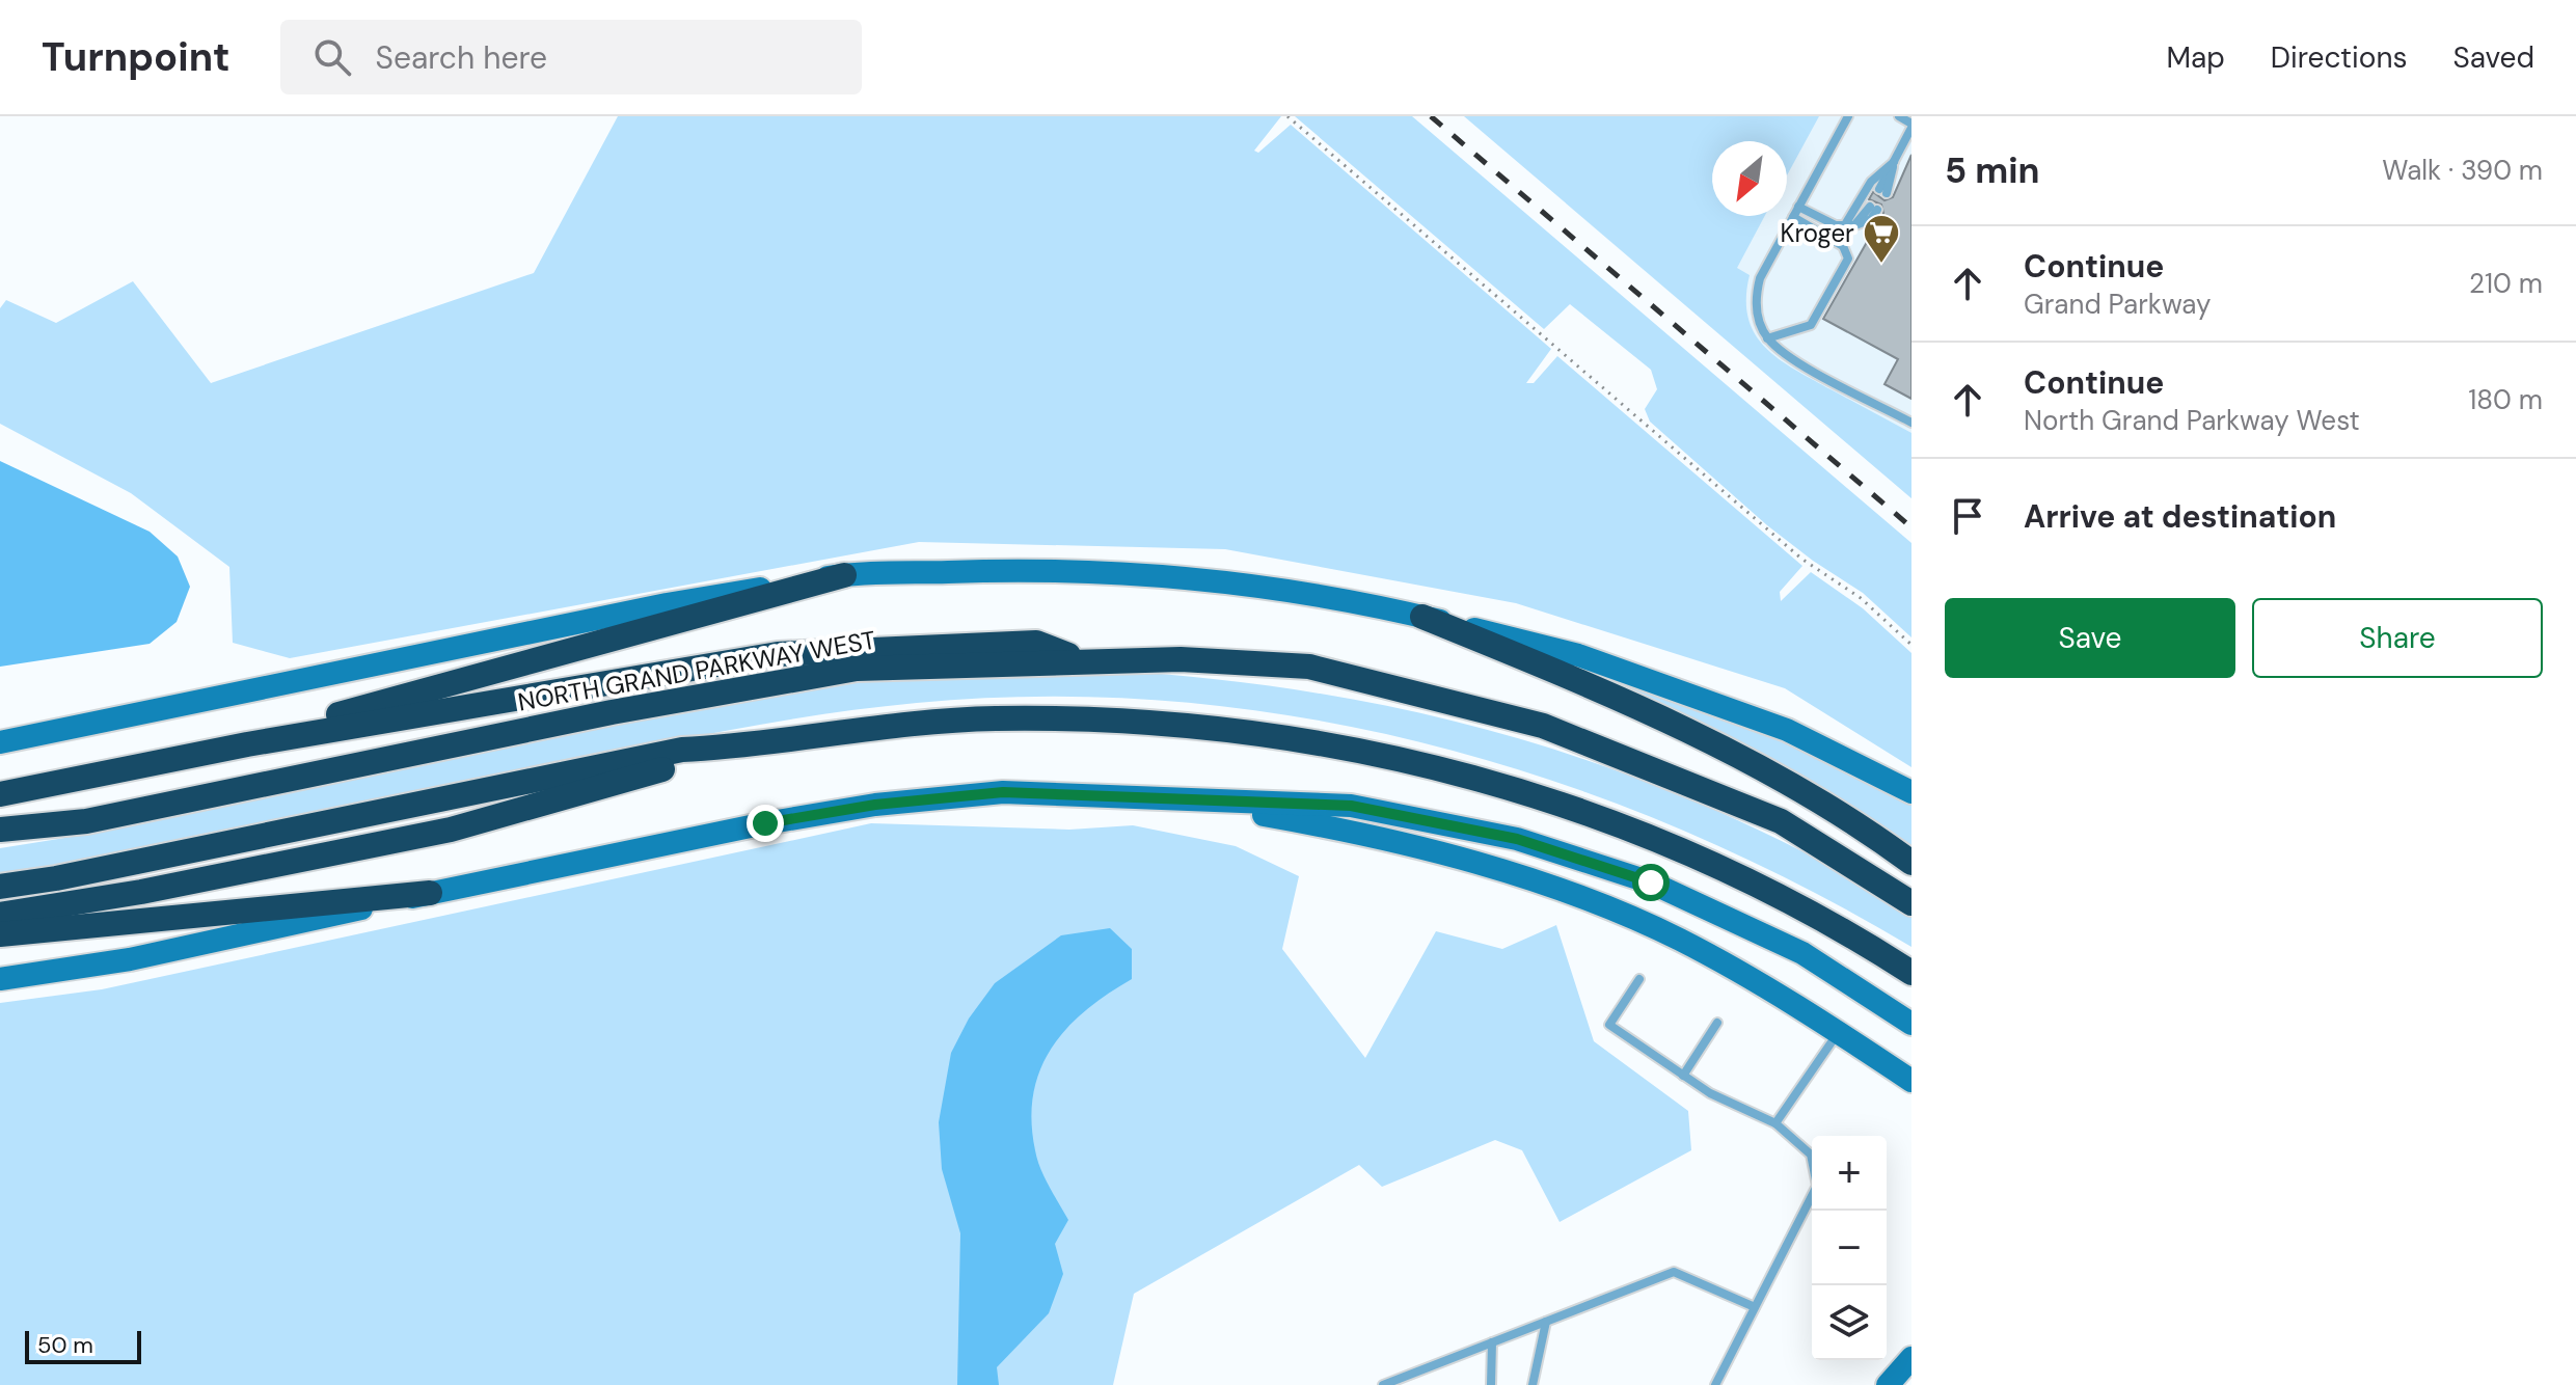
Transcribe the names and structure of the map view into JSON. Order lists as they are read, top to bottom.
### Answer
{
  "streets": {
    "highway": ["NORTH GRAND PARKWAY WEST"]
  },
  "places": {
    "supermarket": ["Kroger"]
  },
  "scale_bar": "50 m",
  "north": "bottom left",
  "page": {
    "header": "Turnpoint",
    "search": "Search here",
    "nav": ["Map", "Directions", "Saved"],
    "heading": ["5 min", "Walk · 390 m"],
    "list": [
      ["Continue", "Grand Parkway", "210 m"],
      ["Continue", "North Grand Parkway West", "180 m"],
      "Arrive at destination"
    ],
    "buttons": ["Save", "Share"],
    "map_buttons": ["+", "−"],
    "scale": "50 m"
  }
}
